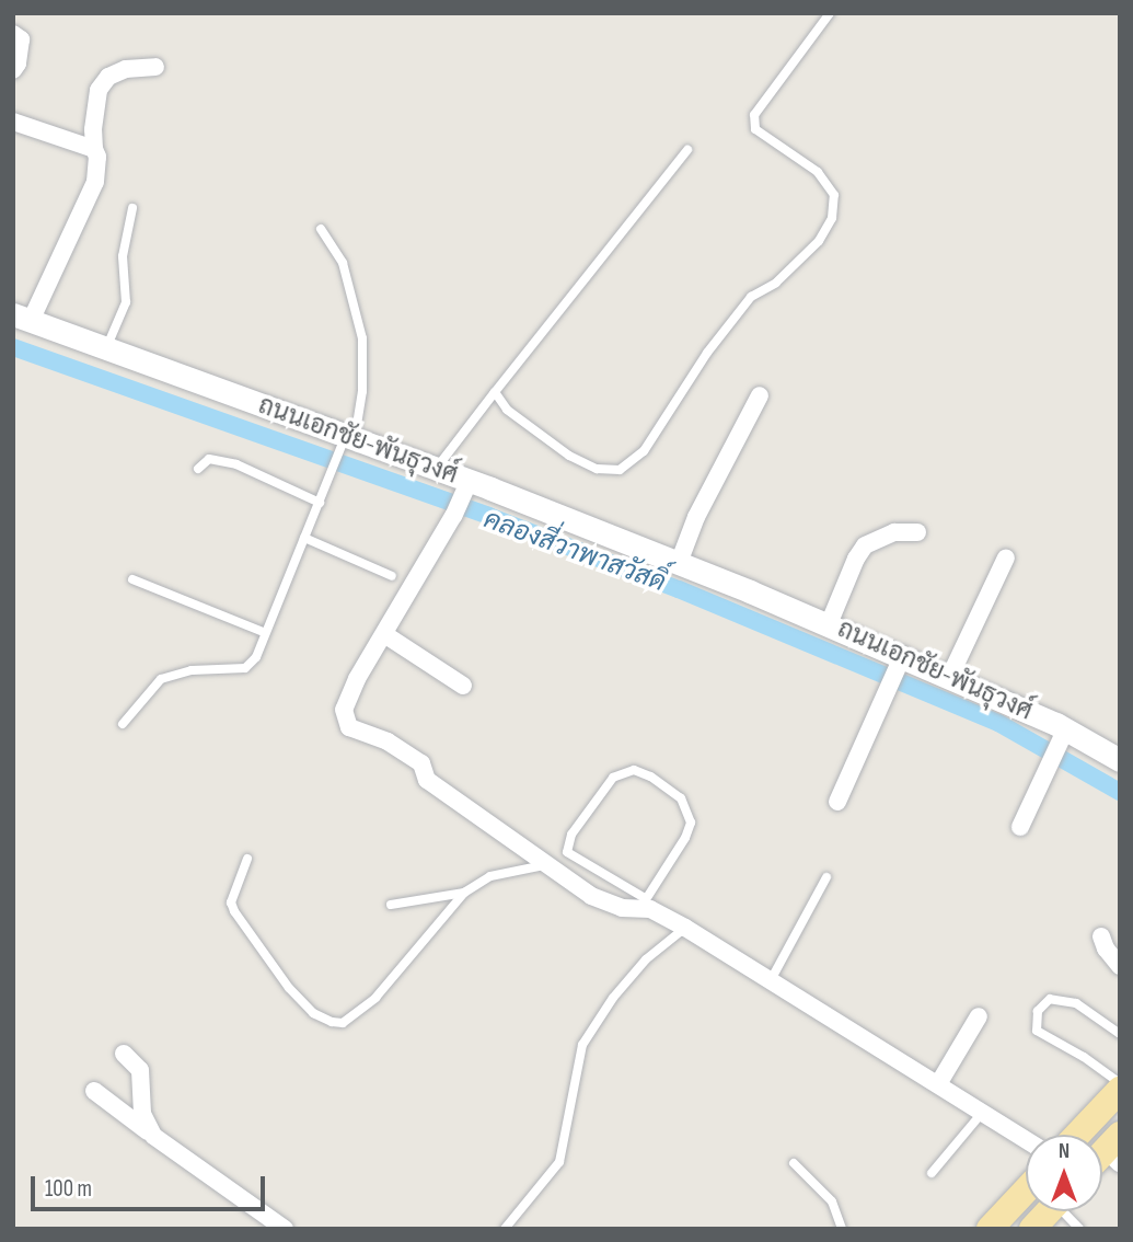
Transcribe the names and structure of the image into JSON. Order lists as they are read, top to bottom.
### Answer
{
  "streets": {
    "street": ["ถนนเอกชัย-พันธุวงศ์"]
  },
  "water": ["คลองสี่วาพาสวัสดิ์"],
  "scale_bar": "100 m",
  "north": "top"
}
